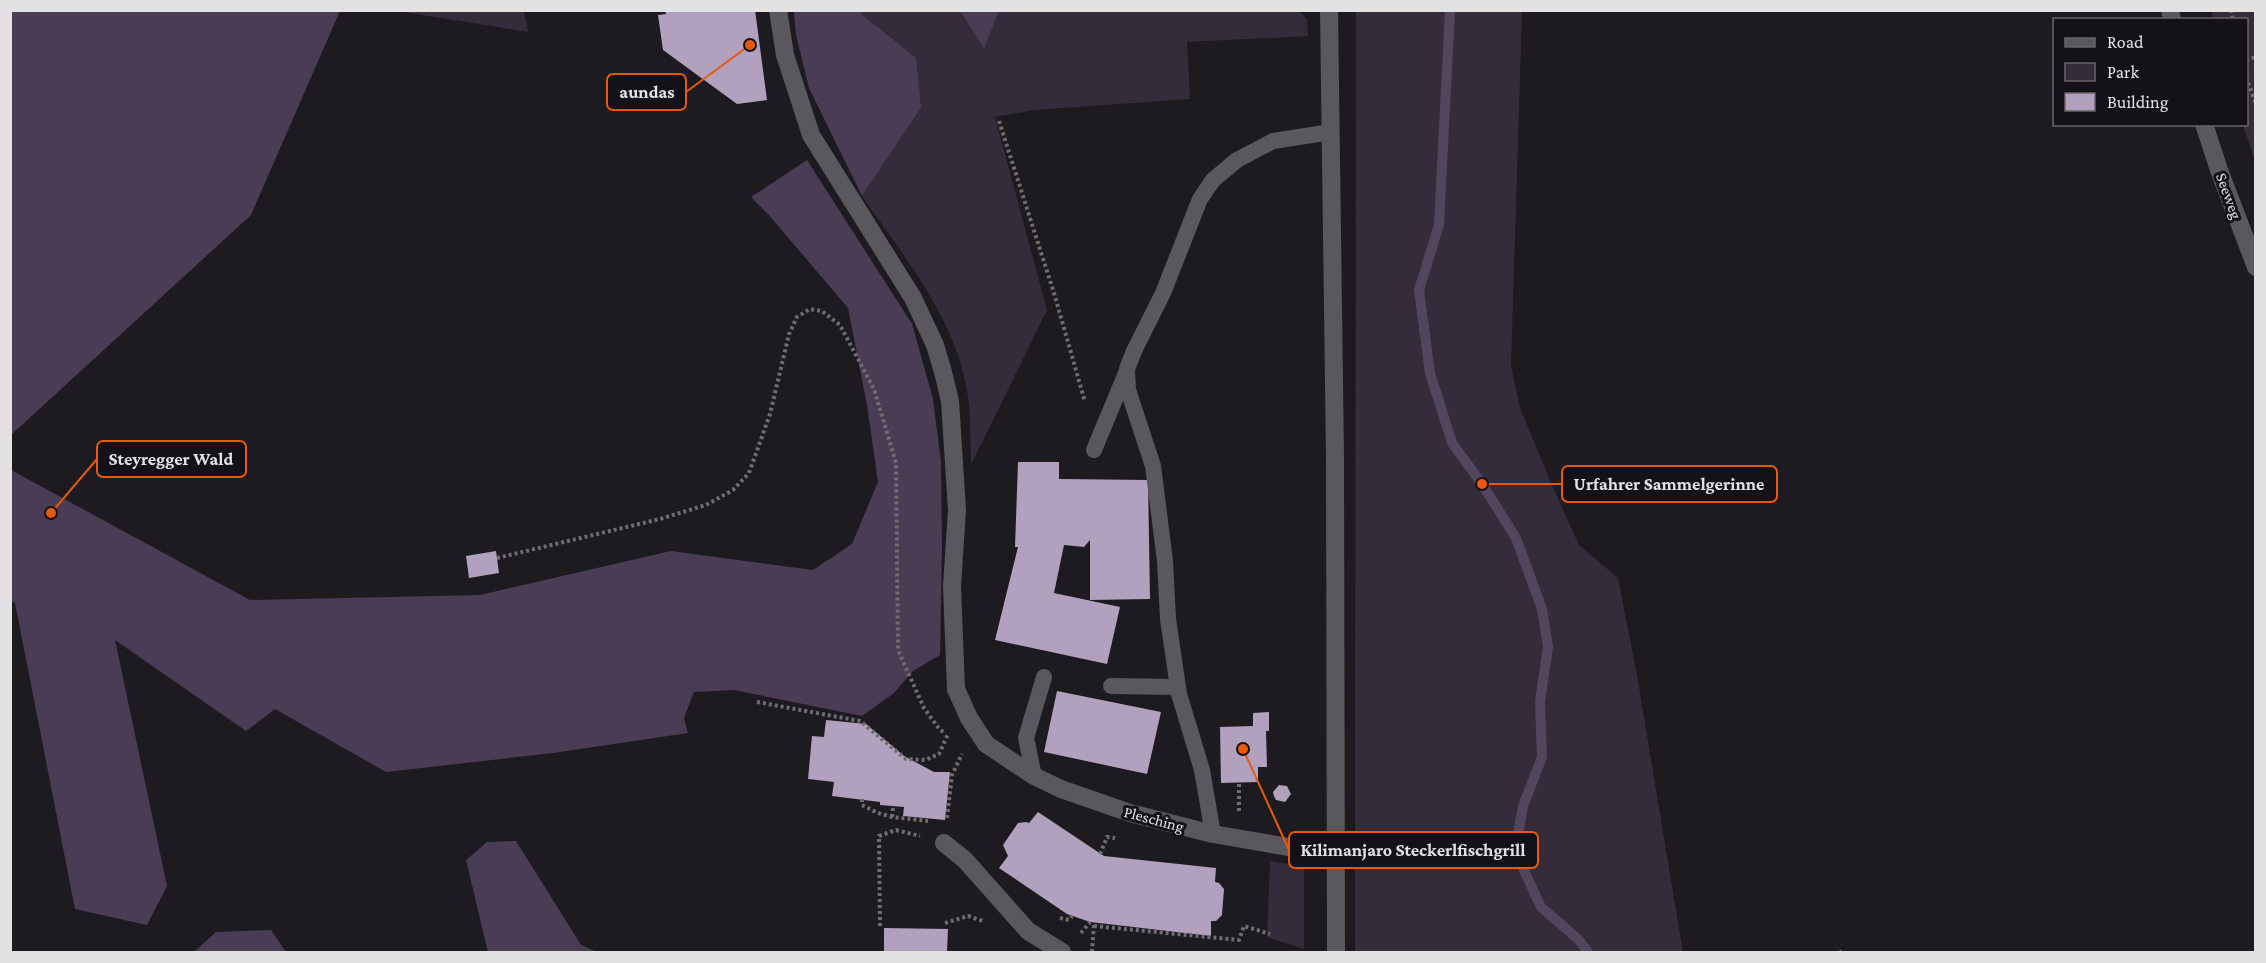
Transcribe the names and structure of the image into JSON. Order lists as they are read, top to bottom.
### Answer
{
  "streets": {
    "street": ["Seeweg", "Plesching"]
  },
  "places": [
    "aundas",
    "Urfahrer Sammelgerinne",
    "Steyregger Wald",
    "Kilimanjaro Steckerlfischgrill"
  ],
  "legend": ["Road", "Park", "Building"]
}
